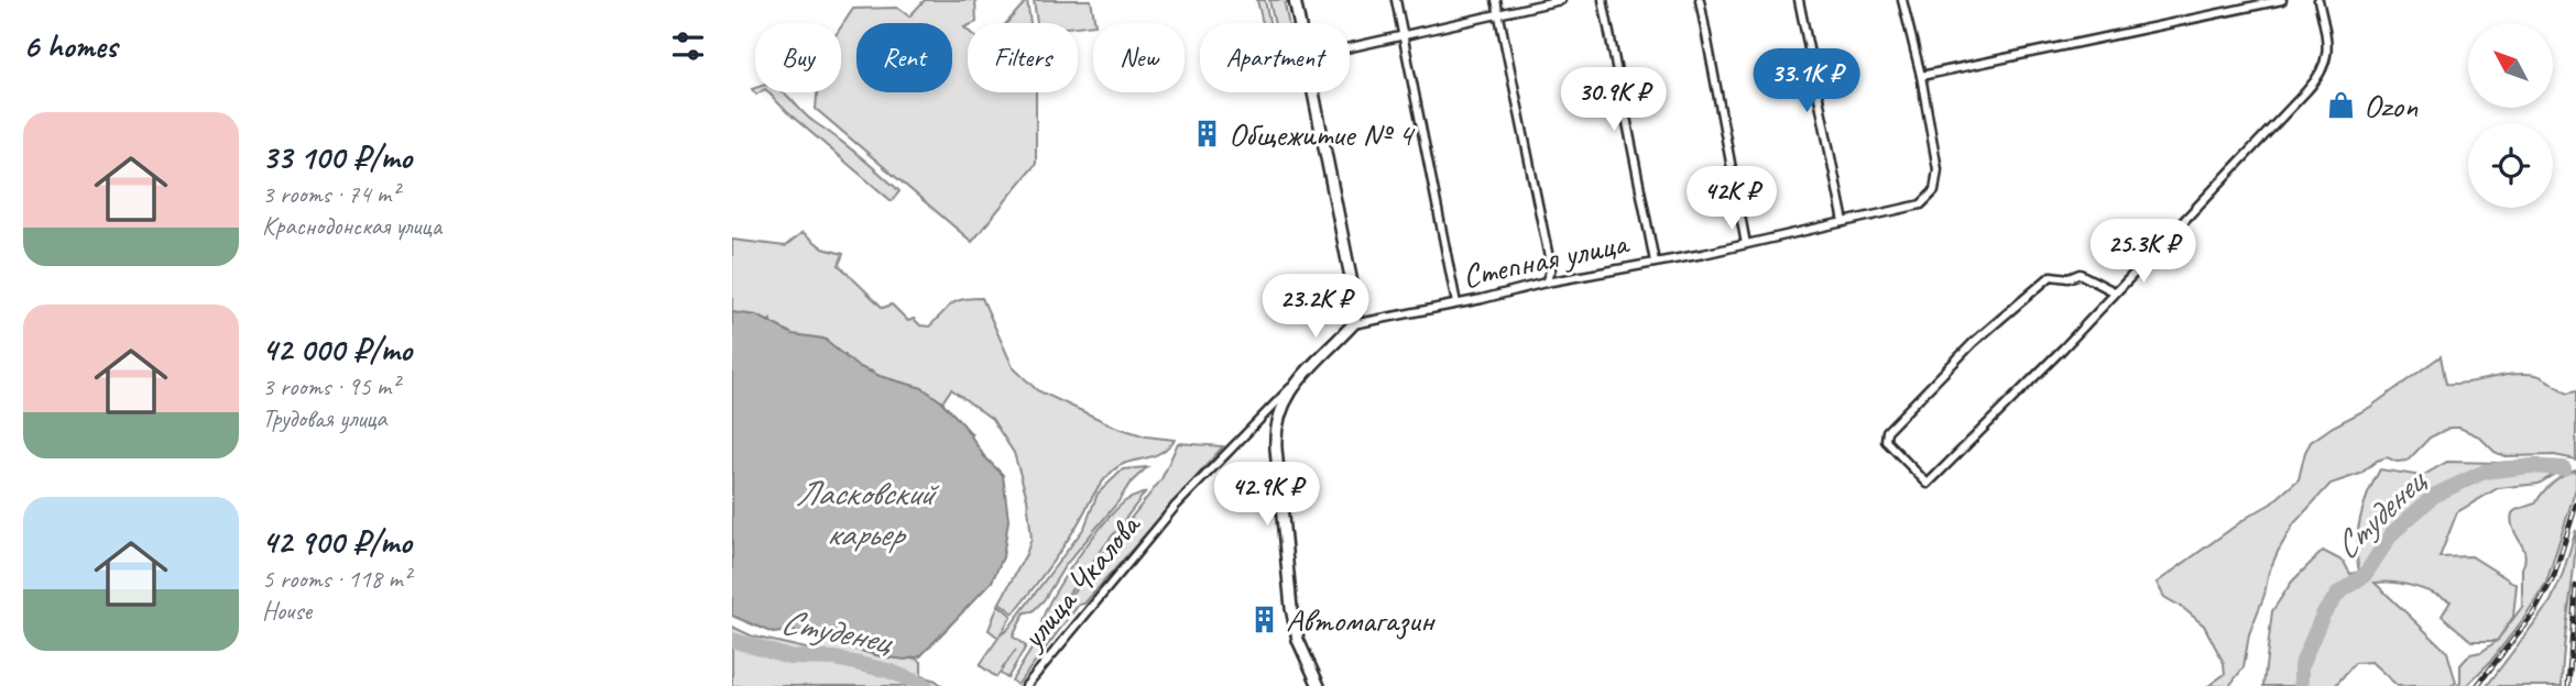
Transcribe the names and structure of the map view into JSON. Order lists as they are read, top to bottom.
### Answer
{
  "streets": {
    "street": ["Степная улица", "улица Чкалова"]
  },
  "water": ["Ласковский карьер", "Студенец"],
  "places": {
    "shop": ["Ozon"],
    "building": ["Общежитие № 4", "Автомагазин"]
  },
  "north": "top left",
  "page": {
    "heading": "6 homes",
    "chip": [
      "Buy",
      "Rent",
      "Filters",
      "New",
      "Apartment"
    ],
    "price": [
      "33.1K ₽",
      "30.9K ₽",
      "42K ₽",
      "25.3K ₽",
      "23.2K ₽",
      "42.9K ₽"
    ],
    "list": [
      {
        "name": "33 100 ₽/mo",
        "note": "3 rooms · 74 m² · Краснодонская улица"
      },
      {
        "name": "42 000 ₽/mo",
        "note": "3 rooms · 95 m² · Трудовая улица"
      },
      {
        "name": "42 900 ₽/mo",
        "note": "5 rooms · 118 m² · House"
      }
    ]
  }
}
